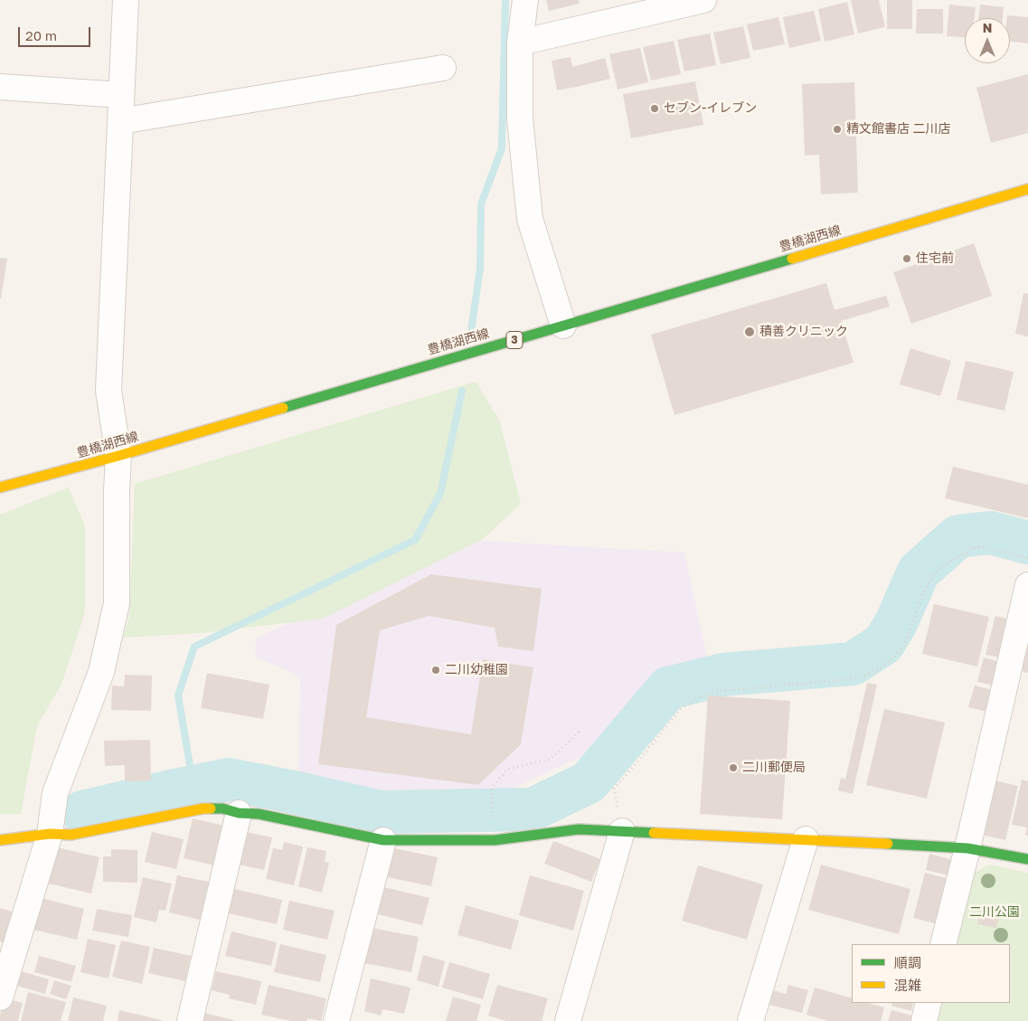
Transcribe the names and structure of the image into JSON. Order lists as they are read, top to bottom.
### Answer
{
  "streets": {
    "main road": ["豊橋湖西線", "3"]
  },
  "parks": ["二川公園"],
  "places": [
    "セブン-イレブン",
    "精文館書店 二川店",
    "住宅前",
    "積善クリニック",
    "二川幼稚園",
    "二川郵便局"
  ],
  "legend": ["順調", "混雑"],
  "scale_bar": "20 m",
  "north": "top"
}
